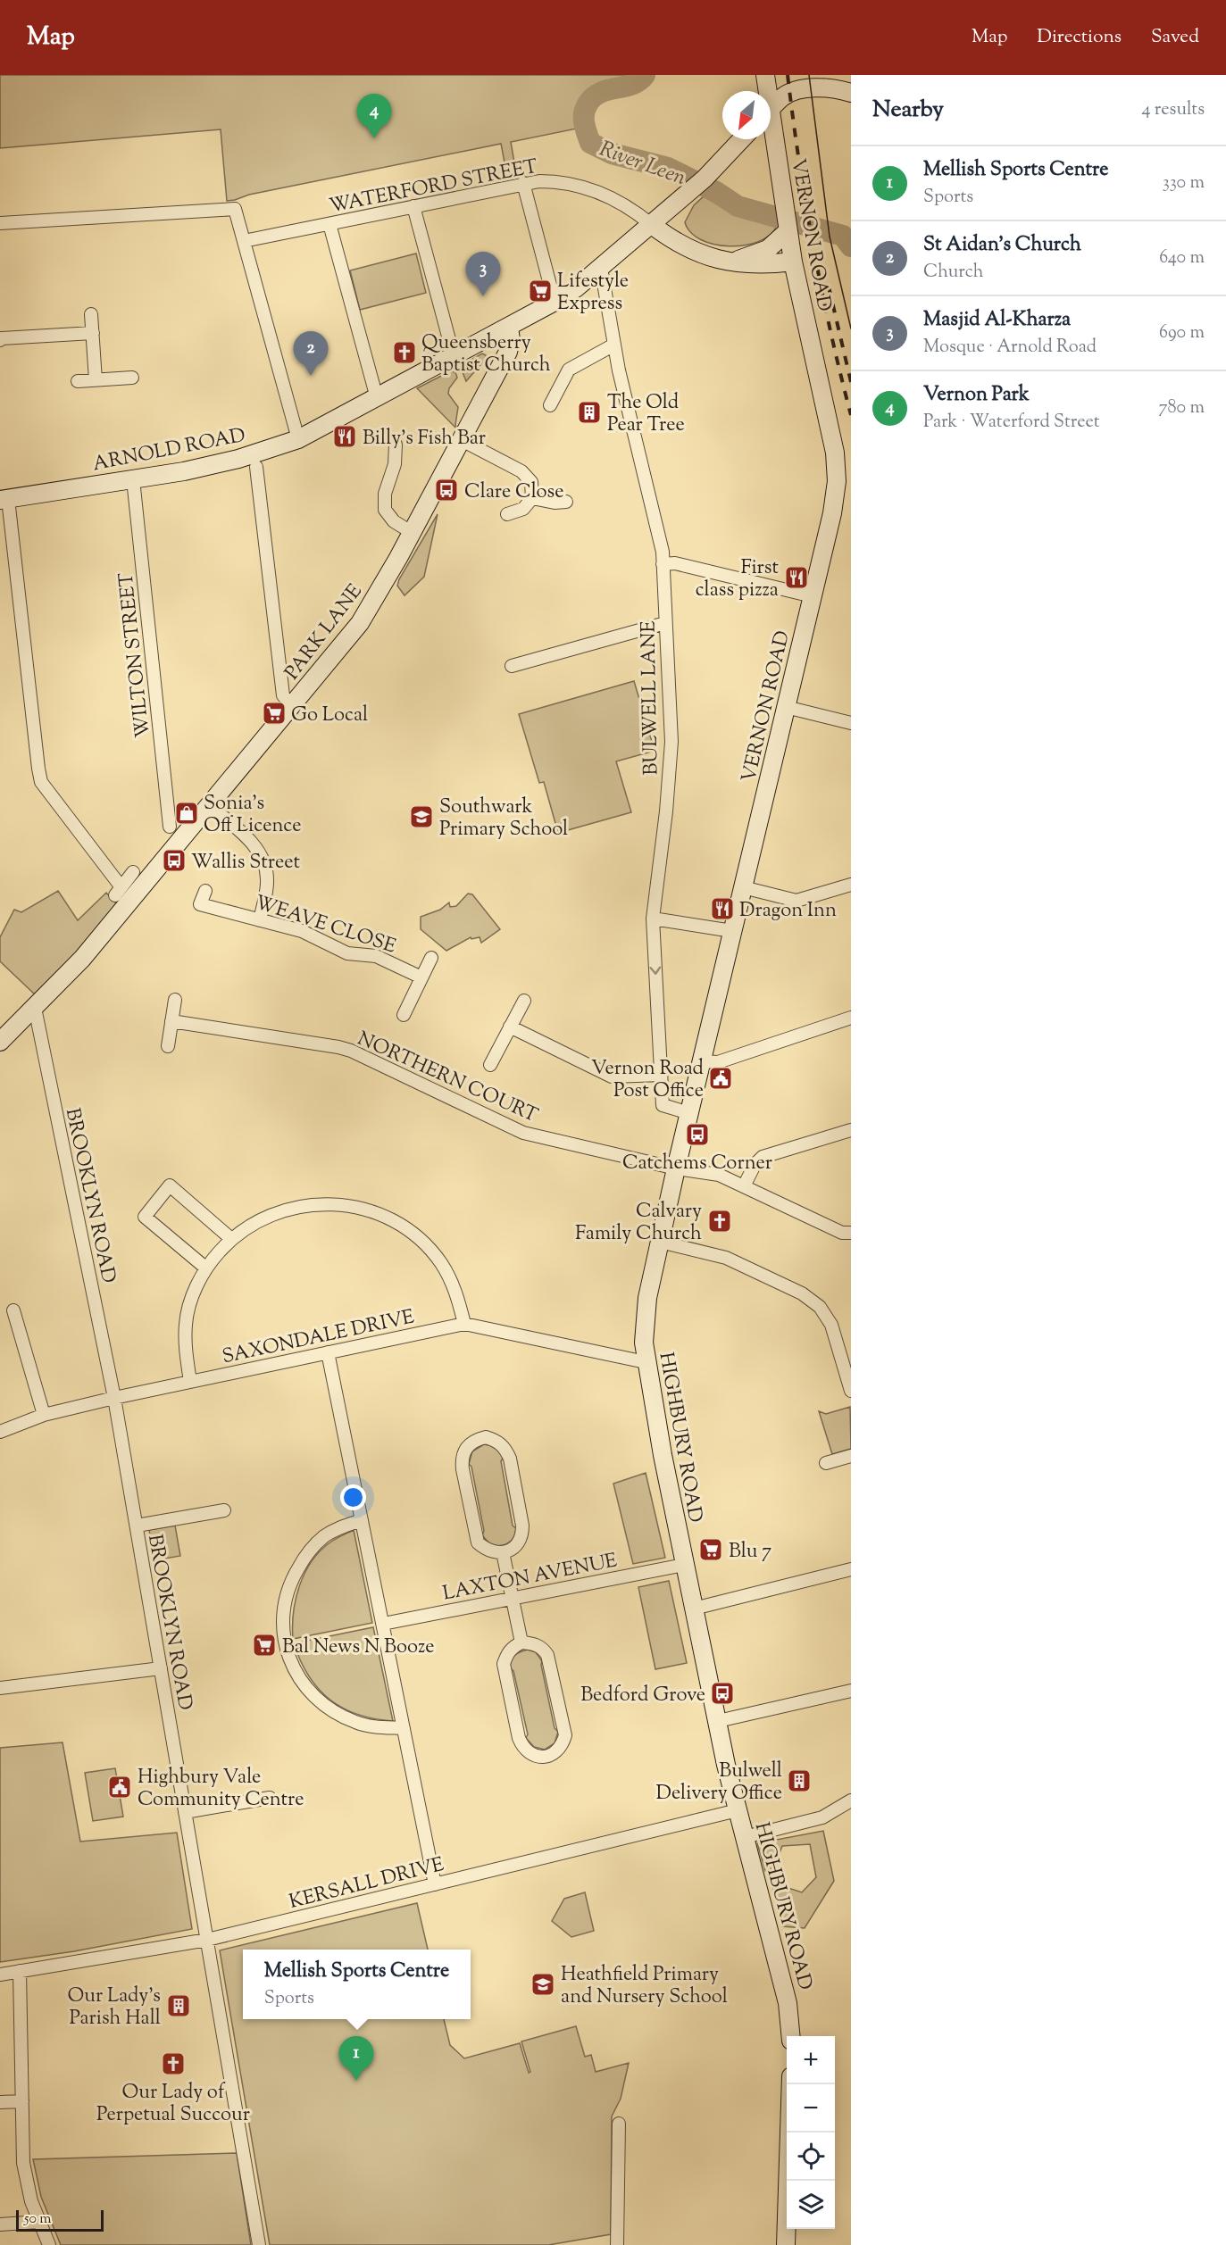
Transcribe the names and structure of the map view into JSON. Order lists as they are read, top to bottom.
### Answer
{
  "streets": {
    "main road": [
      "VERNON ROAD",
      "ARNOLD ROAD",
      "PARK LANE",
      "HIGHBURY ROAD"
    ],
    "street": [
      "WATERFORD STREET",
      "WILTON STREET",
      "BULWELL LANE",
      "WEAVE CLOSE",
      "NORTHERN COURT",
      "BROOKLYN ROAD",
      "SAXONDALE DRIVE",
      "LAXTON AVENUE",
      "KERSALL DRIVE"
    ]
  },
  "crossings": [
    ["WATERFORD STREET", "ARNOLD ROAD"],
    ["VERNON ROAD", "BULWELL LANE"],
    ["VERNON ROAD", "NORTHERN COURT"],
    ["VERNON ROAD", "HIGHBURY ROAD"],
    ["ARNOLD ROAD", "PARK LANE"],
    ["ARNOLD ROAD", "WILTON STREET"],
    ["ARNOLD ROAD", "BULWELL LANE"],
    ["PARK LANE", "BROOKLYN ROAD"],
    ["BROOKLYN ROAD", "SAXONDALE DRIVE"],
    ["BROOKLYN ROAD", "KERSALL DRIVE"],
    ["SAXONDALE DRIVE", "HIGHBURY ROAD"],
    ["HIGHBURY ROAD", "LAXTON AVENUE"],
    ["HIGHBURY ROAD", "KERSALL DRIVE"]
  ],
  "water": ["River Leen"],
  "places": {
    "supermarket": [
      "Lifestyle Express",
      "Go Local",
      "Blu 7",
      "Bal News N Booze"
    ],
    "church": ["Queensberry Baptist Church", "Calvary Family Church", "Our Lady of Perpetual Succour"],
    "building": ["The Old Pear Tree", "Bulwell Delivery Office", "Our Lady's Parish Hall"],
    "restaurant": ["Billy's Fish Bar", "First class pizza", "Dragon Inn"],
    "bus stop": [
      "Clare Close",
      "Wallis Street",
      "Catchems Corner",
      "Bedford Grove"
    ],
    "shop": ["Sonia's Off Licence"],
    "school or university": ["Southwark Primary School", "Heathfield Primary and Nursery School"],
    "public building": ["Vernon Road Post Office", "Highbury Vale Community Centre"]
  },
  "scale_bar": "50 m",
  "north": "bottom left",
  "page": {
    "header": "Map",
    "nav": ["Map", "Directions", "Saved"],
    "heading": ["Nearby", "4 results"],
    "pins": [
      "4",
      "3",
      "2",
      "1"
    ],
    "list": [
      {
        "mark": "1",
        "name": "Mellish Sports Centre",
        "note": "Sports",
        "value": "330 m"
      },
      {
        "mark": "2",
        "name": "St Aidan's Church",
        "note": "Church",
        "value": "640 m"
      },
      {
        "mark": "3",
        "name": "Masjid Al-Kharza",
        "note": "Mosque · Arnold Road",
        "value": "690 m"
      },
      {
        "mark": "4",
        "name": "Vernon Park",
        "note": "Park · Waterford Street",
        "value": "780 m"
      }
    ],
    "popup": ["Mellish Sports Centre", "Sports"],
    "map_buttons": ["+", "−"],
    "scale": "50 m"
  }
}
